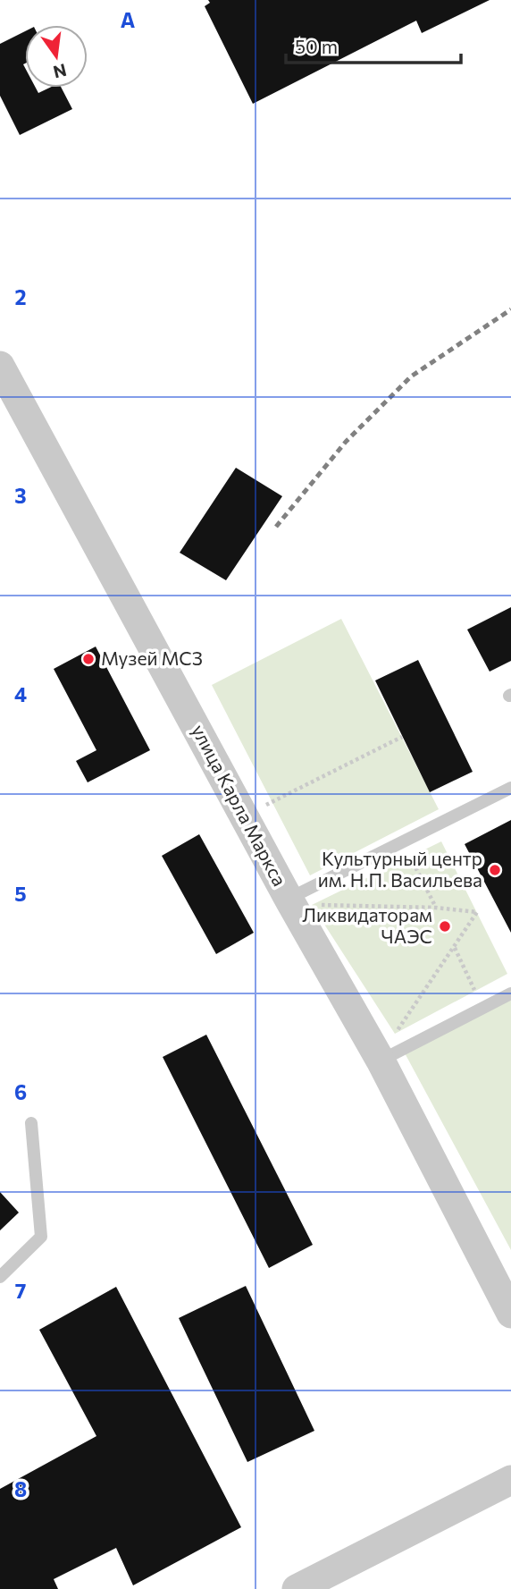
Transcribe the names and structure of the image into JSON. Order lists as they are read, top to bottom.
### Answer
{
  "streets": {
    "street": ["улица Карла Маркса"]
  },
  "places": ["Музей МСЗ", "Культурный центр им. Н.П. Васильева", "Ликвидаторам ЧАЭС"],
  "scale_bar": "50 m",
  "north": "bottom",
  "grid": {
    "columns": ["A"],
    "rows": [
      "2",
      "3",
      "4",
      "5",
      "6",
      "7",
      "8"
    ]
  }
}
